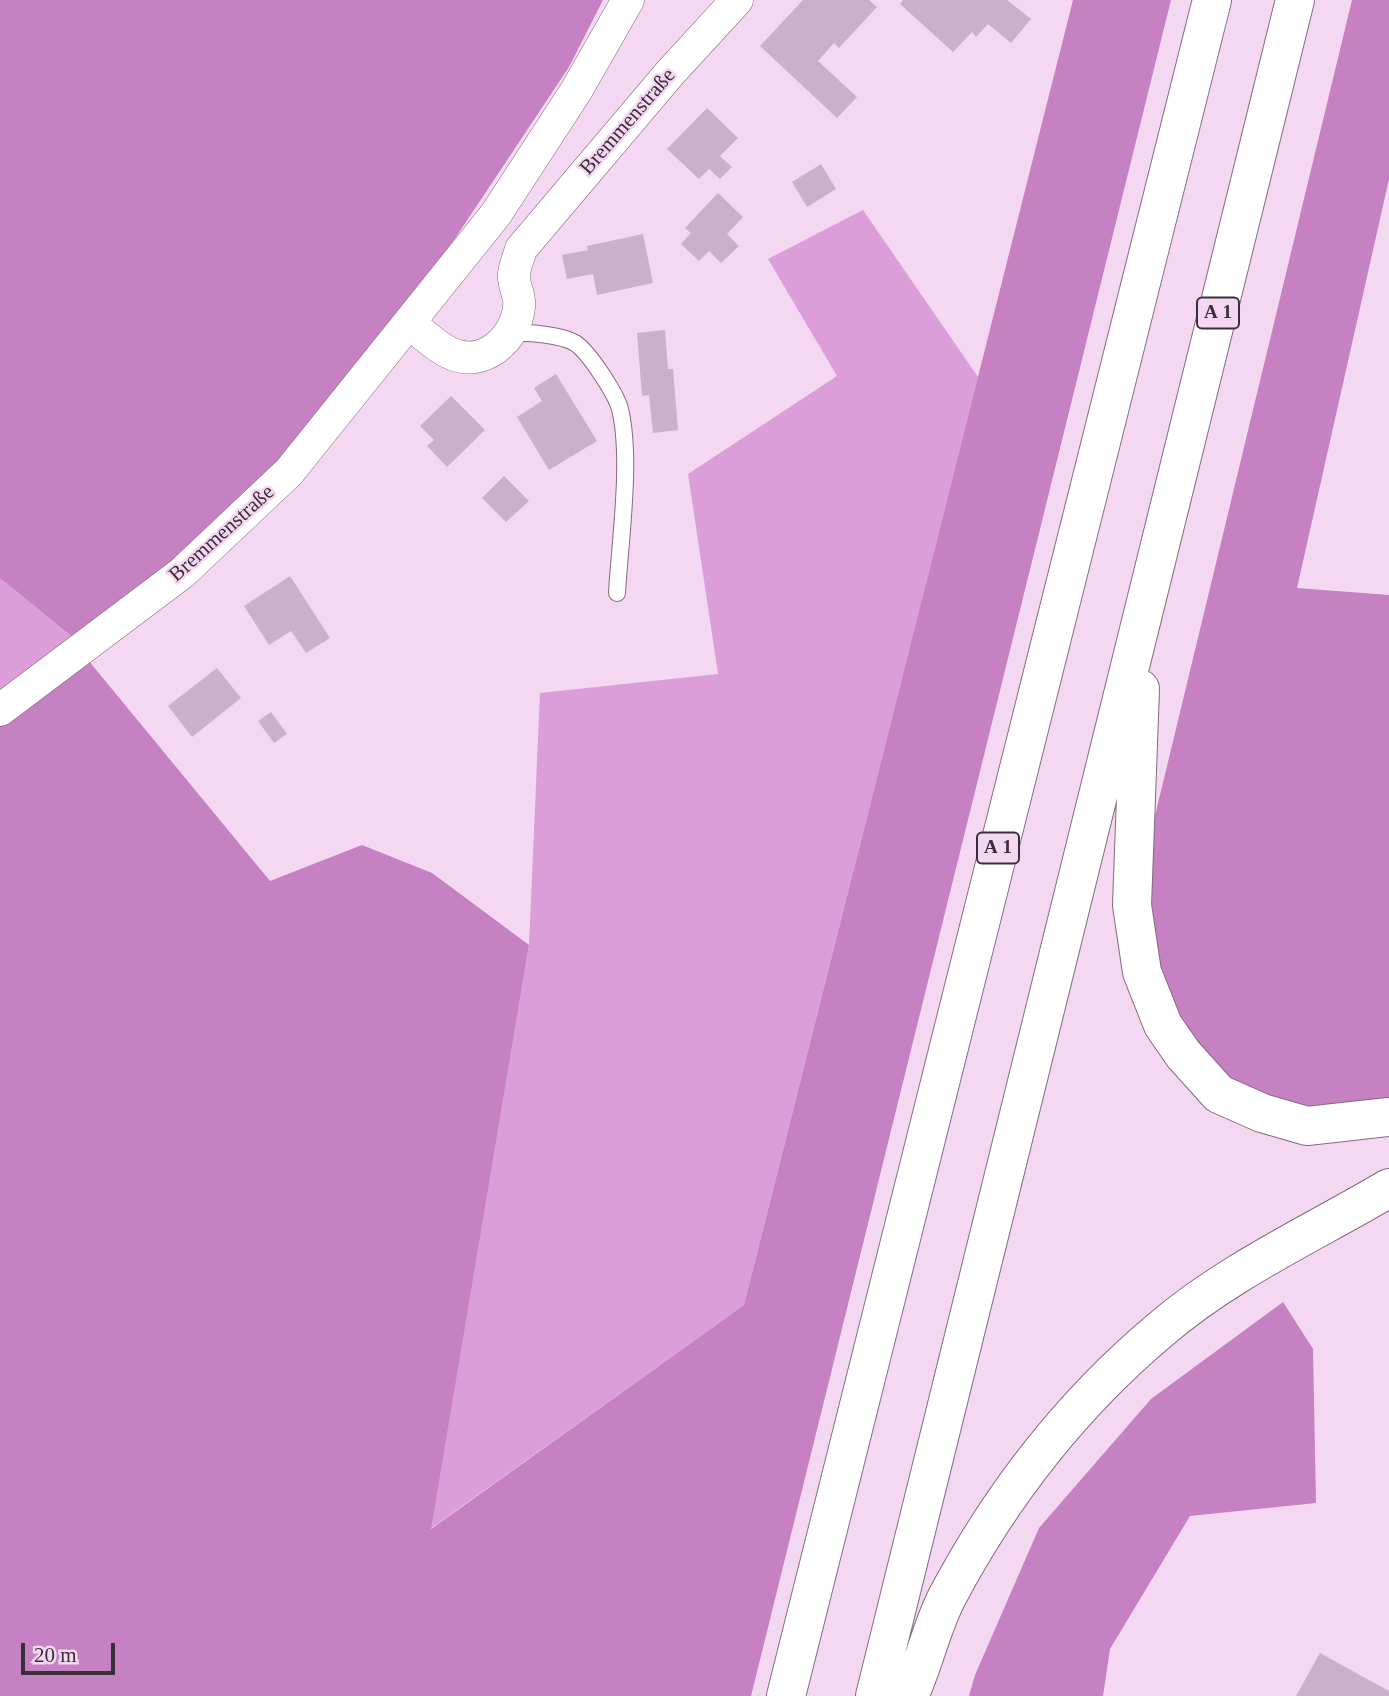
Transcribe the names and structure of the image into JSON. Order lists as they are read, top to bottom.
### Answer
{
  "streets": {
    "highway": ["A 1"],
    "street": ["Bremmenstraße"]
  },
  "scale_bar": "20 m"
}
